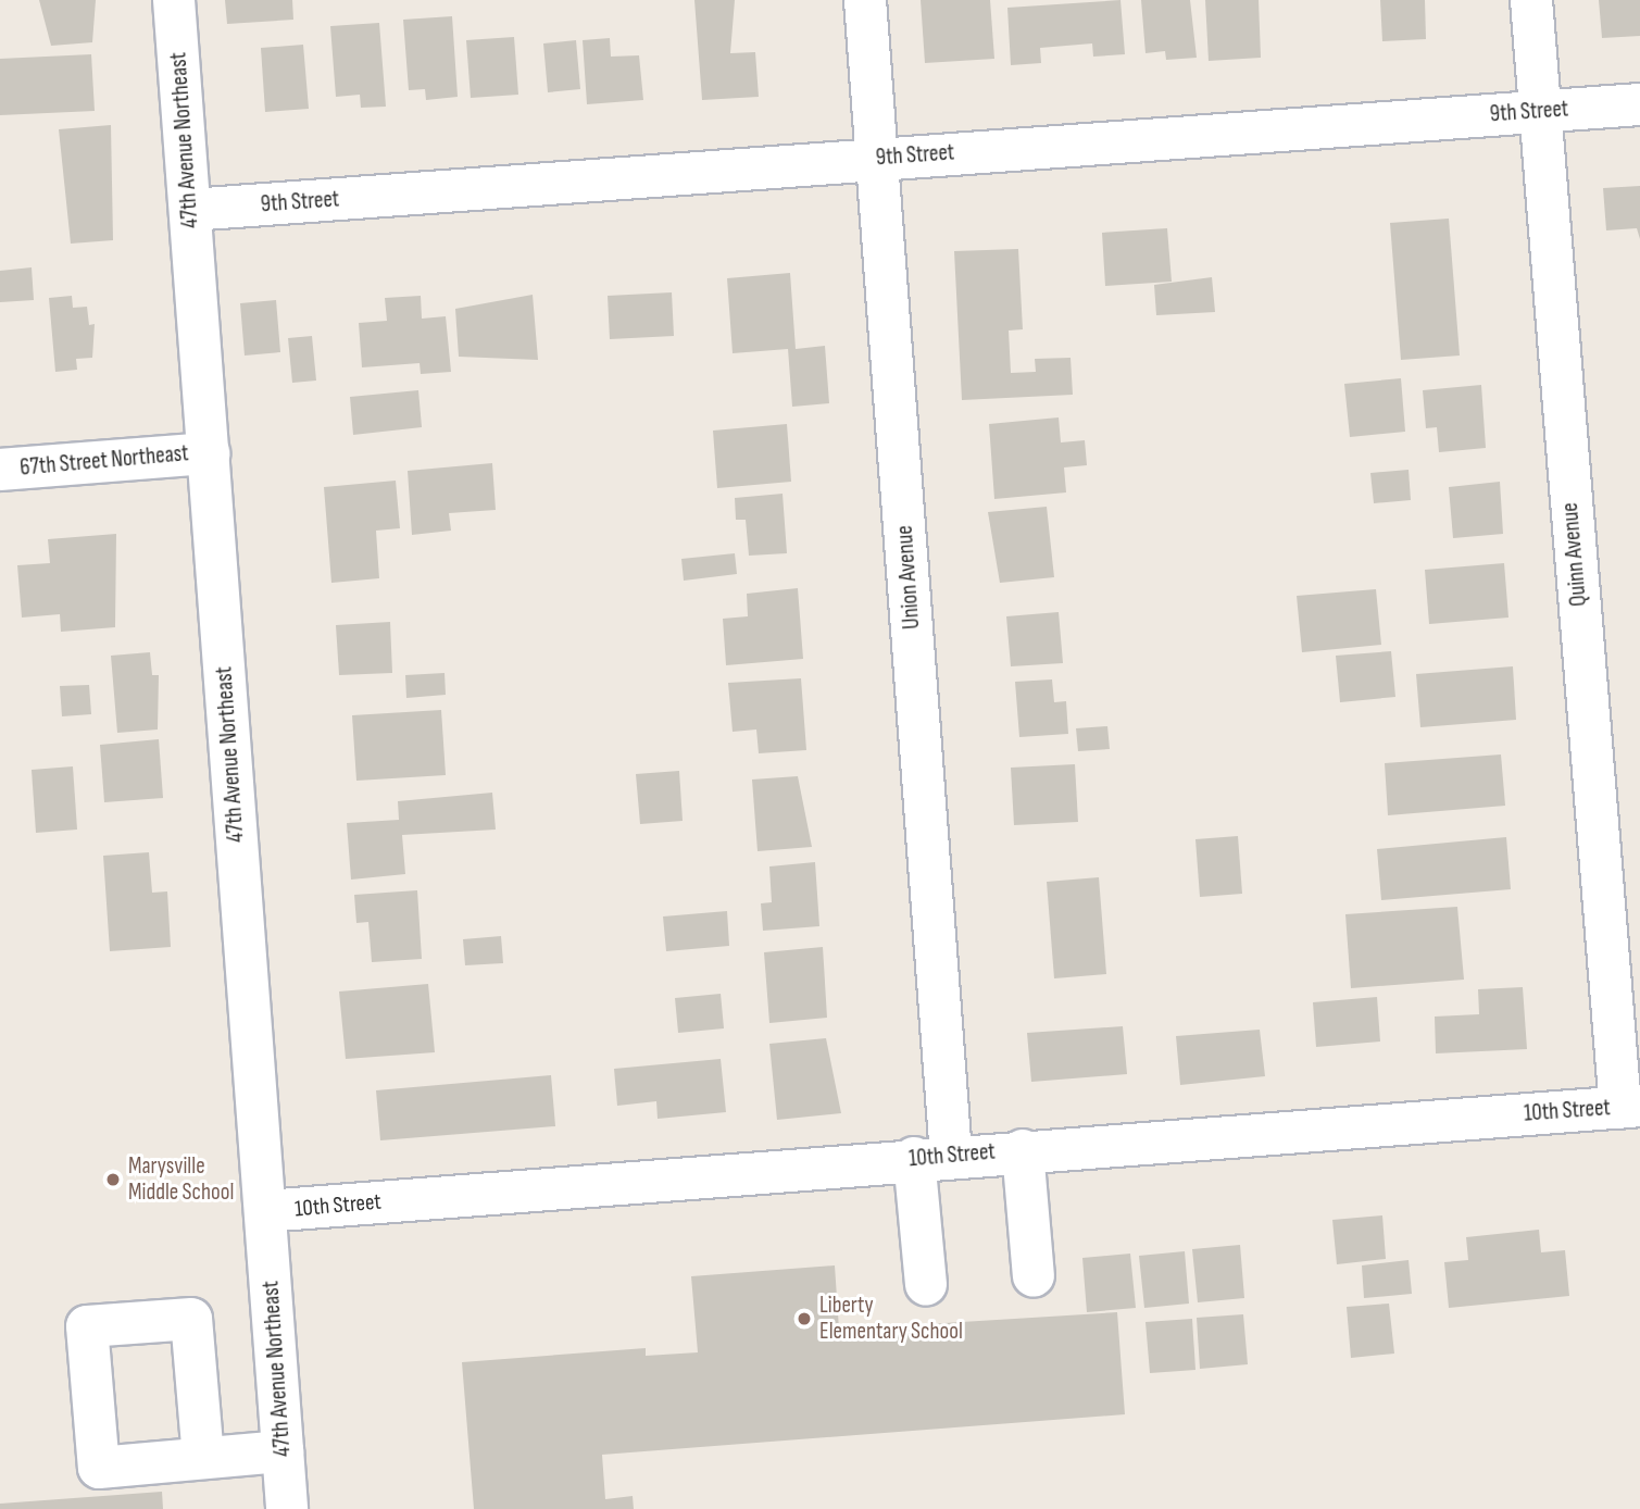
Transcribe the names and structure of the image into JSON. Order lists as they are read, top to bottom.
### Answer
{
  "streets": {
    "street": [
      "9th Street",
      "47th Avenue Northeast",
      "67th Street Northeast",
      "Quinn Avenue",
      "Union Avenue",
      "10th Street"
    ]
  },
  "crossings": [
    ["9th Street", "47th Avenue Northeast"],
    ["9th Street", "Quinn Avenue"],
    ["9th Street", "Union Avenue"],
    ["47th Avenue Northeast", "67th Street Northeast"],
    ["47th Avenue Northeast", "10th Street"],
    ["Quinn Avenue", "10th Street"],
    ["Union Avenue", "10th Street"]
  ],
  "places": ["Marysville Middle School", "Liberty Elementary School"]
}
